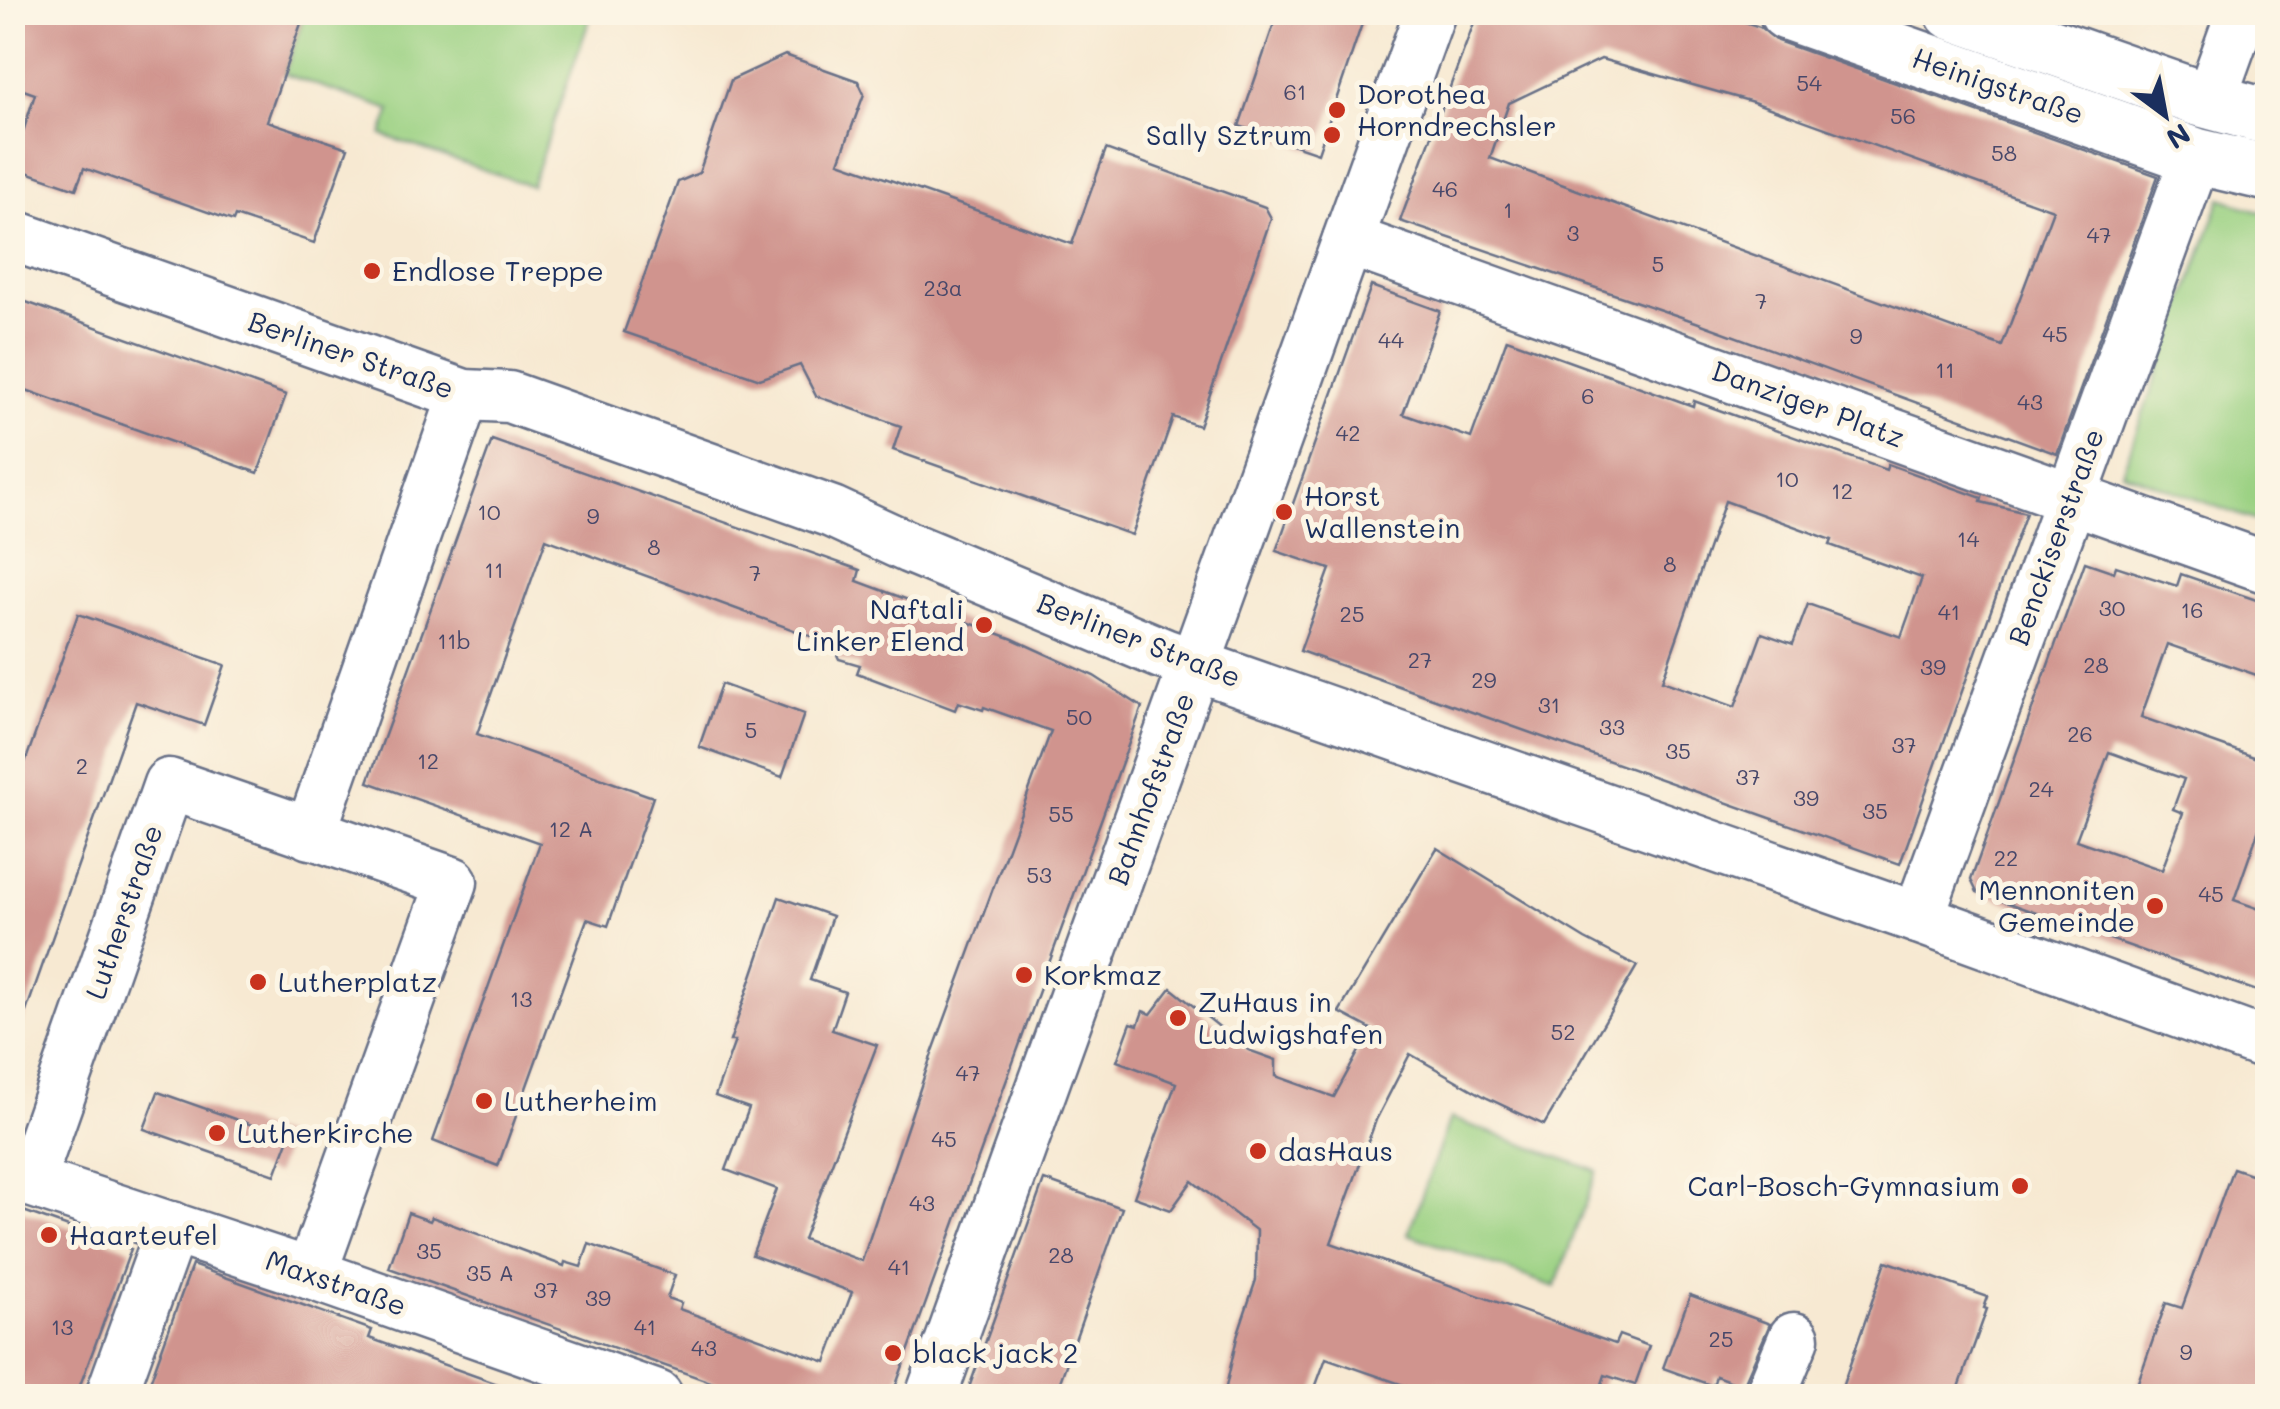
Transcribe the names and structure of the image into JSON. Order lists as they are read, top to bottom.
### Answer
{
  "streets": {
    "main road": ["Heinigstraße"],
    "street": [
      "Berliner Straße",
      "Danziger Platz",
      "Benckiserstraße",
      "Bahnhofstraße",
      "Lutherstraße",
      "Maxstraße"
    ]
  },
  "crossings": [
    ["Heinigstraße", "Benckiserstraße"],
    ["Berliner Straße", "Benckiserstraße"],
    ["Berliner Straße", "Bahnhofstraße"],
    ["Danziger Platz", "Benckiserstraße"],
    ["Danziger Platz", "Bahnhofstraße"],
    ["Lutherstraße", "Maxstraße"]
  ],
  "places": [
    "Dorothea Horndrechsler",
    "Sally Sztrum",
    "Endlose Treppe",
    "Horst Wallenstein",
    "Naftali Linker Elend",
    "Mennoniten Gemeinde",
    "Korkmaz",
    "Lutherplatz",
    "ZuHaus in Ludwigshafen",
    "Lutherheim",
    "Lutherkirche",
    "dasHaus",
    "Carl-Bosch-Gymnasium",
    "Haarteufel",
    "black jack 2"
  ],
  "house_numbers": [
    "54",
    "61",
    "56",
    "58",
    "46",
    "1",
    "3",
    "47",
    "5",
    "23a",
    "7",
    "45",
    "9",
    "44",
    "11",
    "6",
    "43",
    "42",
    "10",
    "12",
    "10",
    "9",
    "14",
    "8",
    "8",
    "11",
    "7",
    "30",
    "16",
    "41",
    "25",
    "11b",
    "27",
    "28",
    "39",
    "29",
    "31",
    "50",
    "33",
    "5",
    "26",
    "37",
    "35",
    "12",
    "2",
    "37",
    "24",
    "39",
    "35",
    "55",
    "12 A",
    "22",
    "53",
    "45",
    "13",
    "52",
    "47",
    "45",
    "43",
    "35",
    "28",
    "41",
    "35 A",
    "37",
    "39",
    "13",
    "41",
    "25",
    "43",
    "9"
  ],
  "north": "bottom right"
}
